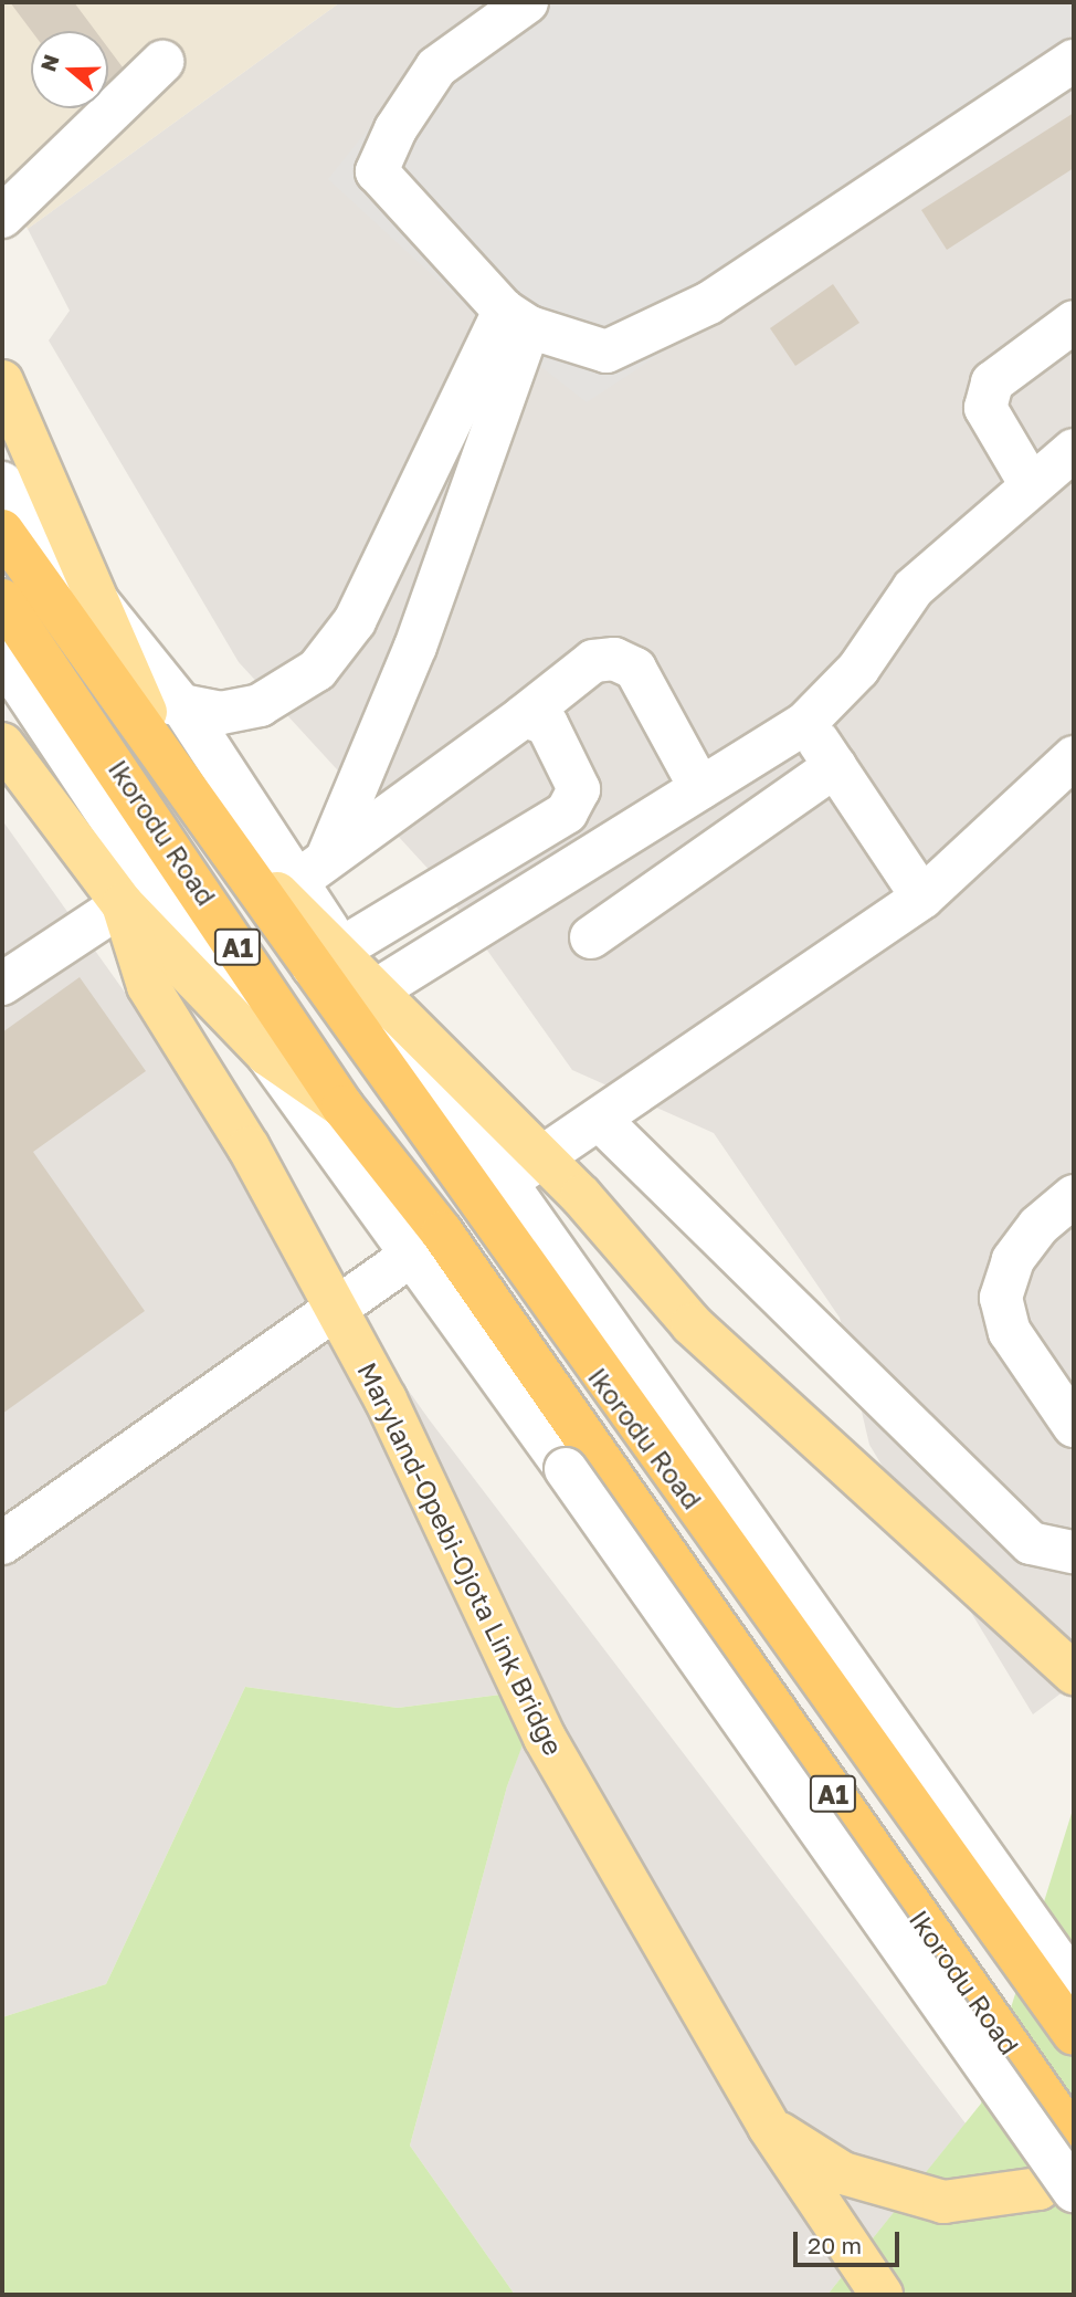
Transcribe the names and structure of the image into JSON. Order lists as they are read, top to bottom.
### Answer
{
  "streets": {
    "highway": ["Ikorodu Road", "A1"],
    "main road": ["Maryland-Opebi-Ojota Link Bridge"]
  },
  "crossings": [
    ["Ikorodu Road", "Maryland-Opebi-Ojota Link Bridge"]
  ],
  "scale_bar": "20 m",
  "north": "left"
}
